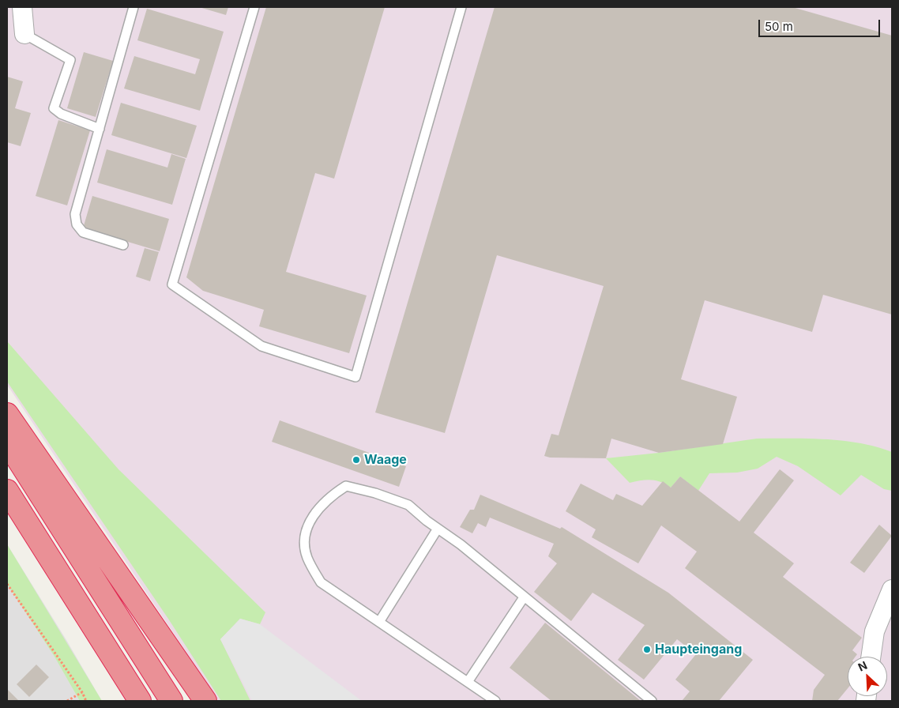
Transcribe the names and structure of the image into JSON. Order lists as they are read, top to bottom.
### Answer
{
  "places": ["Waage", "Haupteingang"],
  "scale_bar": "50 m",
  "north": "top left"
}
